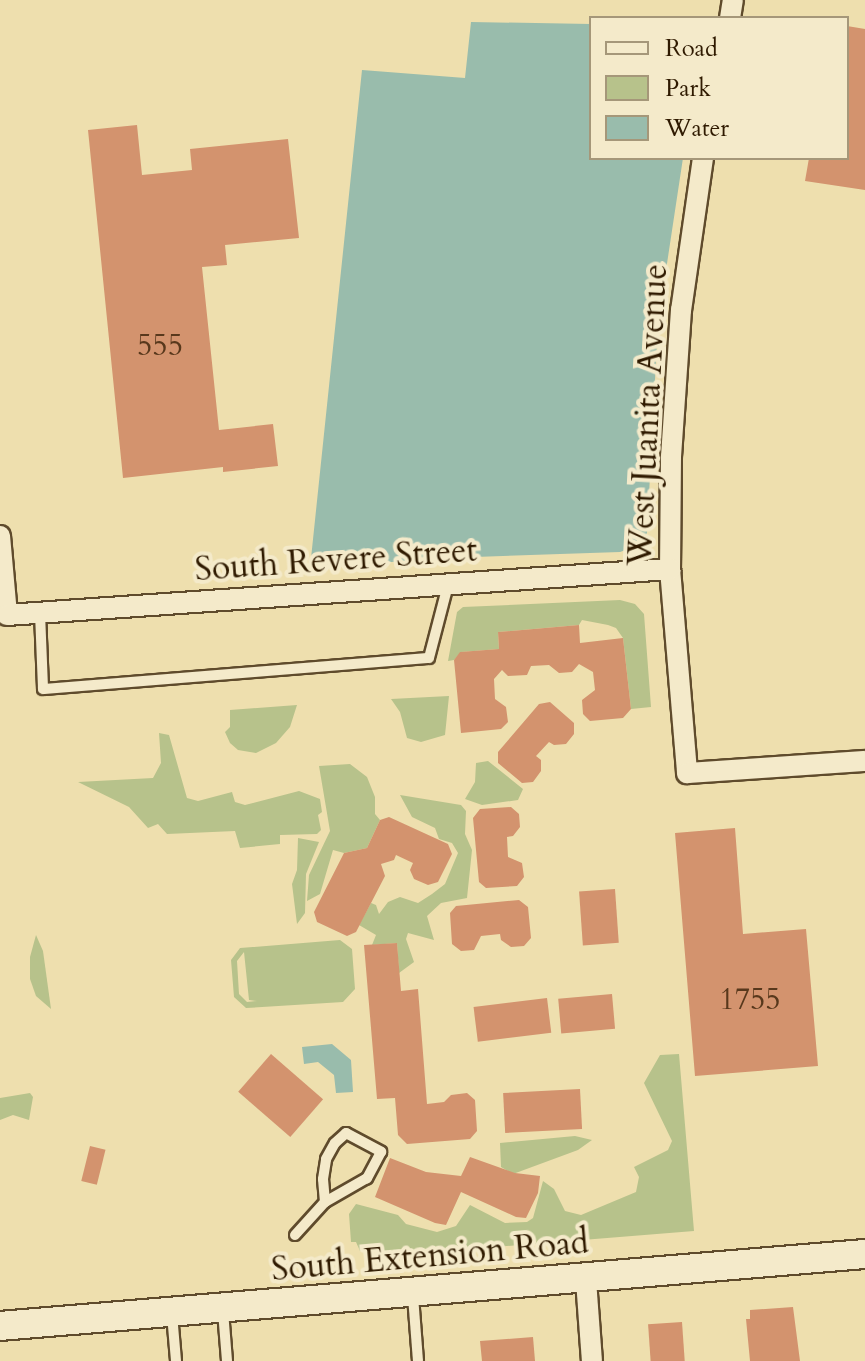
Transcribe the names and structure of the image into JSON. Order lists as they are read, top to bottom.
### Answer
{
  "streets": {
    "street": ["West Juanita Avenue", "South Revere Street", "South Extension Road"]
  },
  "crossings": [
    ["West Juanita Avenue", "South Revere Street"]
  ],
  "house_numbers": ["555", "1755"],
  "legend": ["Road", "Park", "Water"]
}
